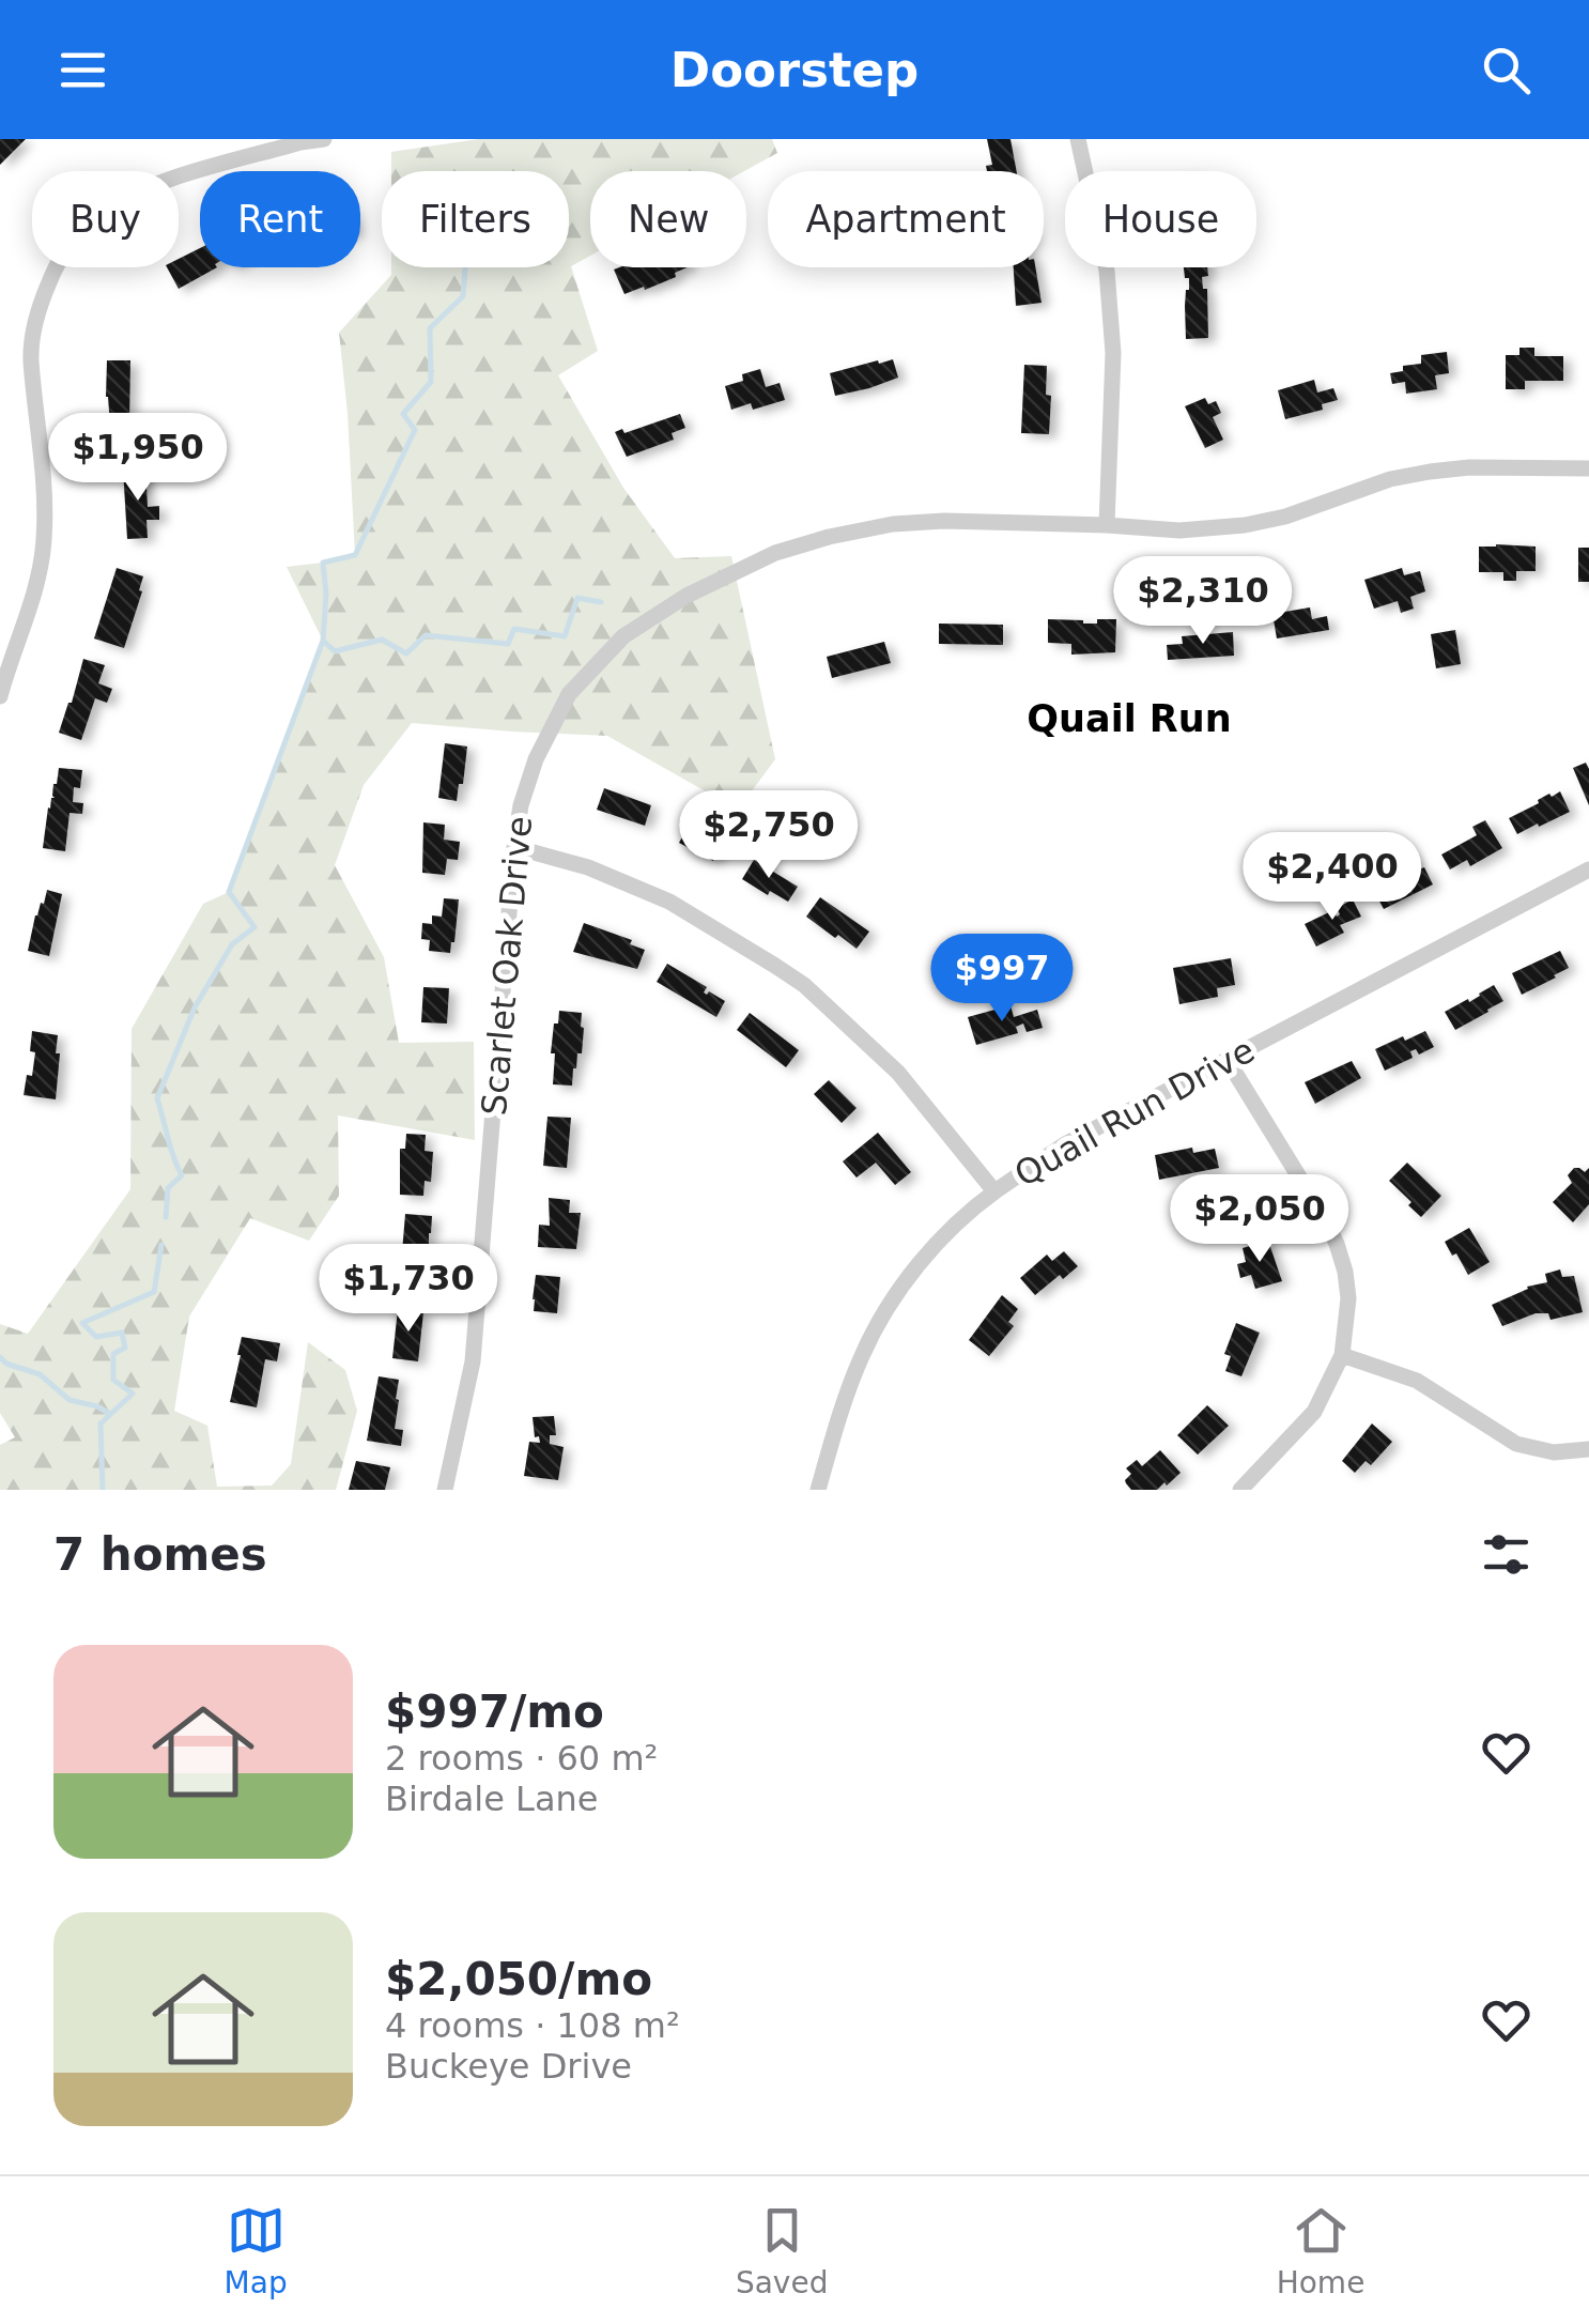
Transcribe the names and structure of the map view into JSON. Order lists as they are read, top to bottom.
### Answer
{
  "streets": {
    "street": ["Scarlet Oak Drive", "Quail Run Drive"]
  },
  "districts": ["Quail Run"],
  "page": {
    "header": "Doorstep",
    "chip": [
      "Buy",
      "Rent",
      "Filters",
      "New",
      "Apartment",
      "House"
    ],
    "price": [
      "$1,950",
      "$2,310",
      "$2,750",
      "$2,400",
      "$997",
      "$2,050",
      "$1,730"
    ],
    "heading": "7 homes",
    "list": [
      {
        "name": "$997/mo",
        "note": "2 rooms · 60 m² · Birdale Lane"
      },
      {
        "name": "$2,050/mo",
        "note": "4 rooms · 108 m² · Buckeye Drive"
      }
    ],
    "tabs": ["Map", "Saved", "Home"]
  }
}
